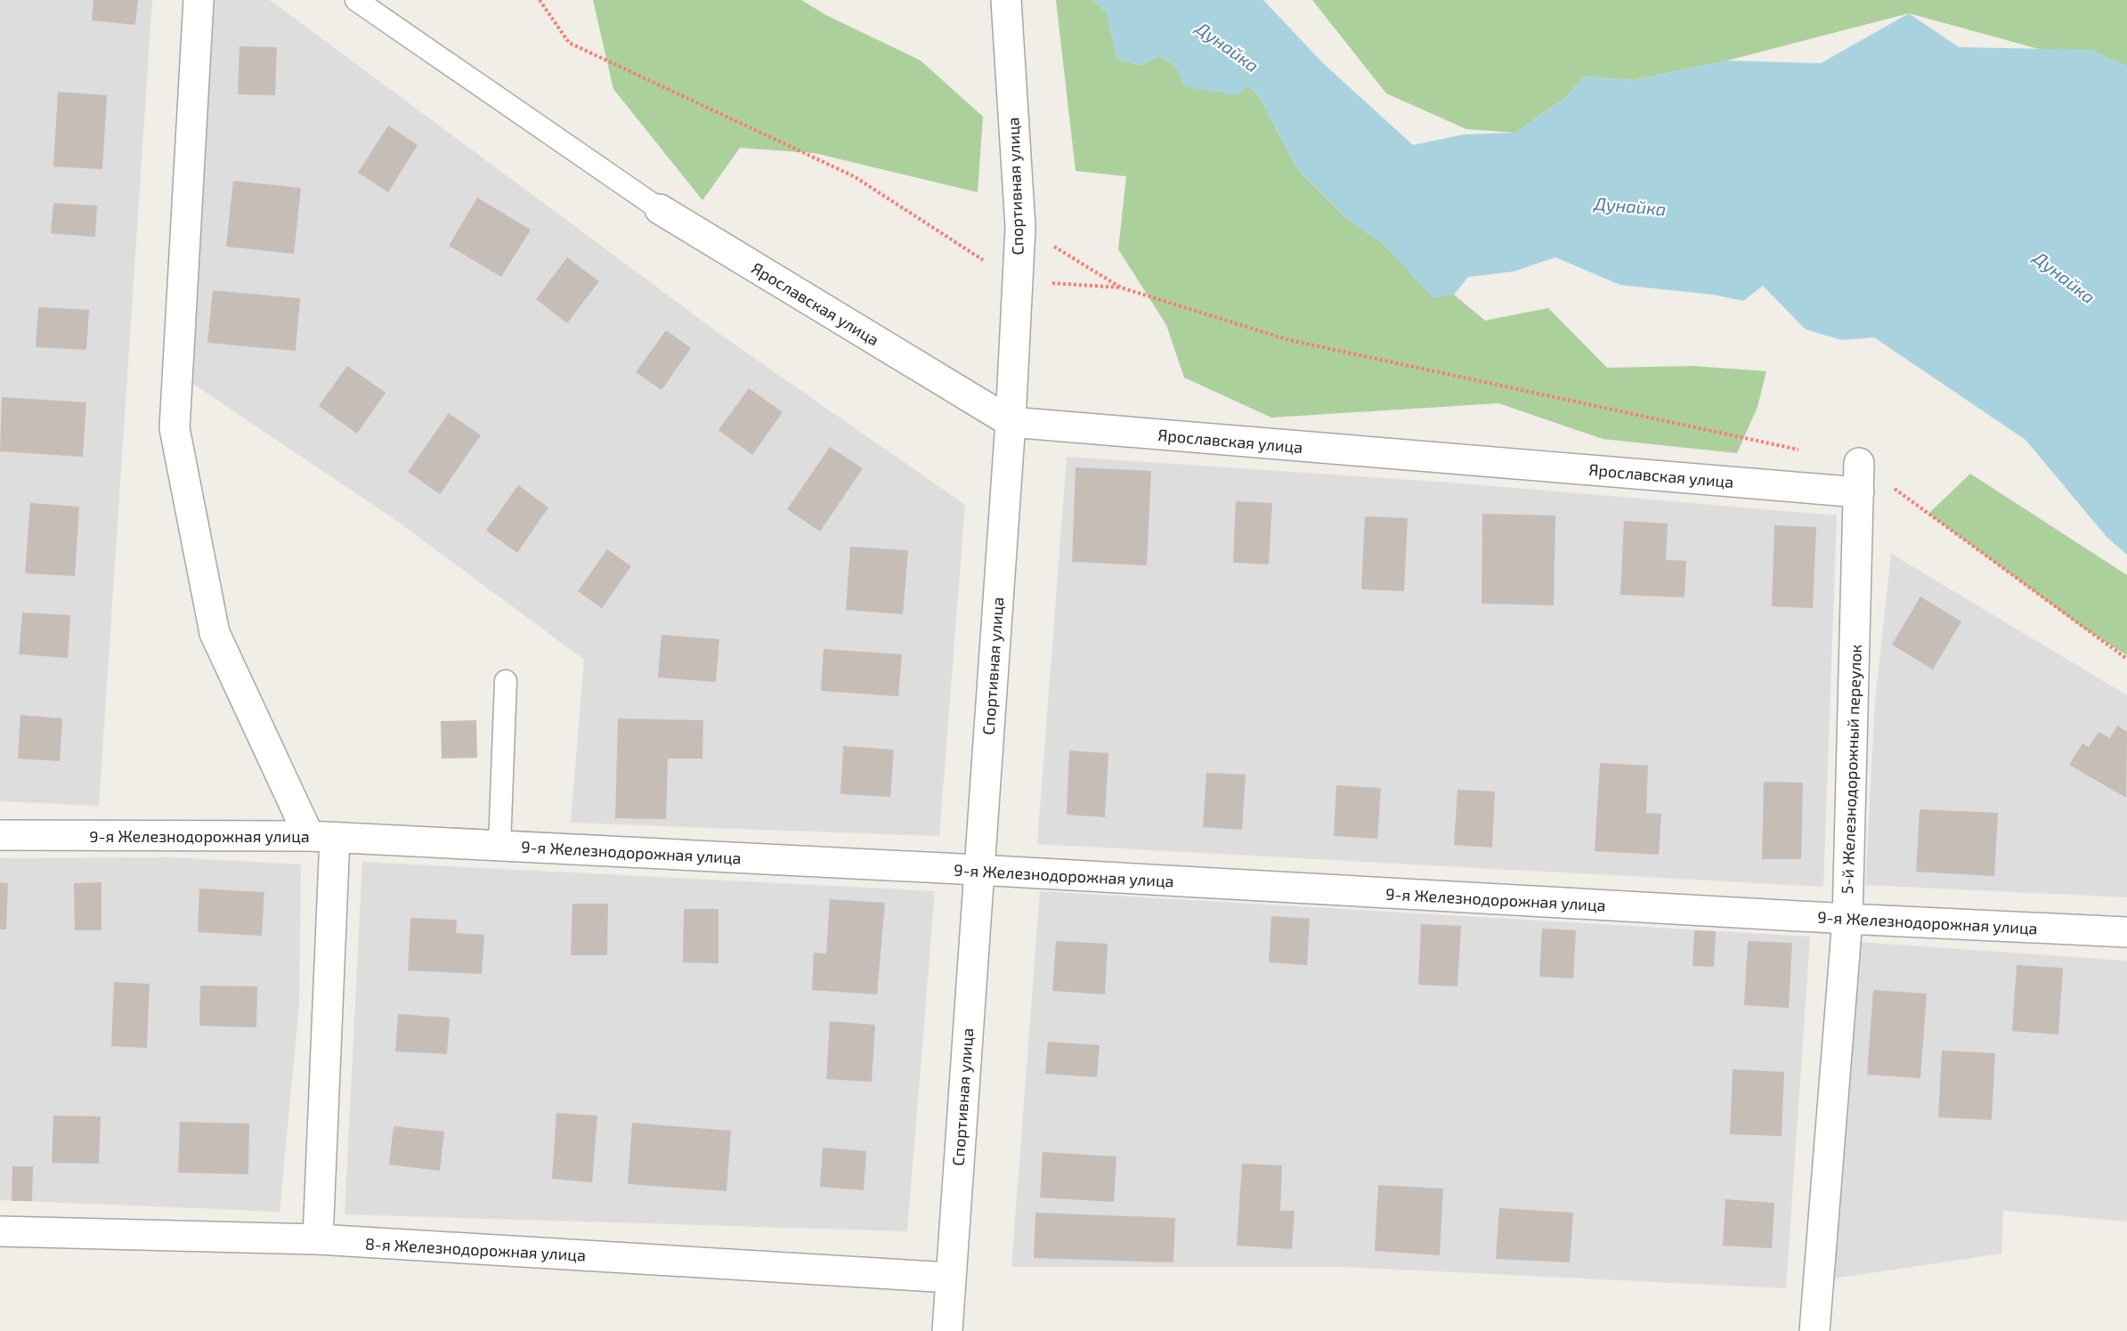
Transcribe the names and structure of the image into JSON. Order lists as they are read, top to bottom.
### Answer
{
  "streets": {
    "street": [
      "Спортивная улица",
      "Ярославская улица",
      "5-й Железнодорожный переулок",
      "9-я Железнодорожная улица",
      "8-я Железнодорожная улица"
    ]
  },
  "crossings": [
    ["Спортивная улица", "Ярославская улица"],
    ["Спортивная улица", "9-я Железнодорожная улица"],
    ["Спортивная улица", "8-я Железнодорожная улица"],
    ["Ярославская улица", "5-й Железнодорожный переулок"],
    ["5-й Железнодорожный переулок", "9-я Железнодорожная улица"]
  ],
  "water": ["Дунайка"]
}
